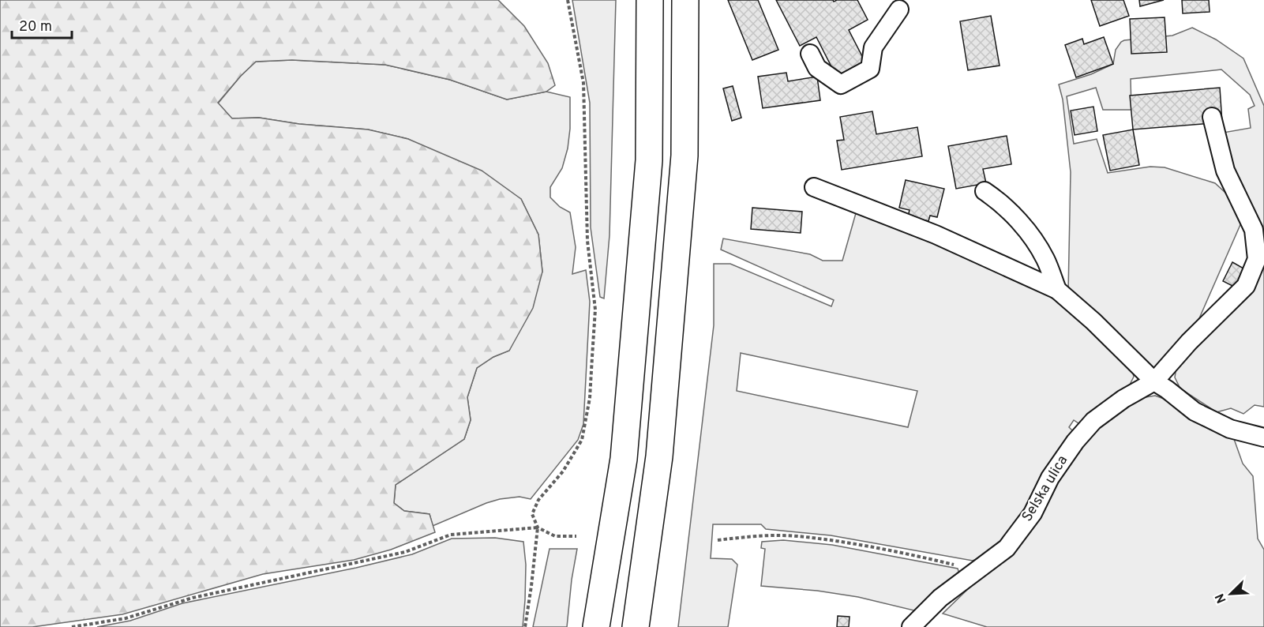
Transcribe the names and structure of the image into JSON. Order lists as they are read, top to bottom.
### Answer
{
  "streets": {
    "street": ["Selska ulica"]
  },
  "scale_bar": "20 m",
  "north": "bottom left"
}
